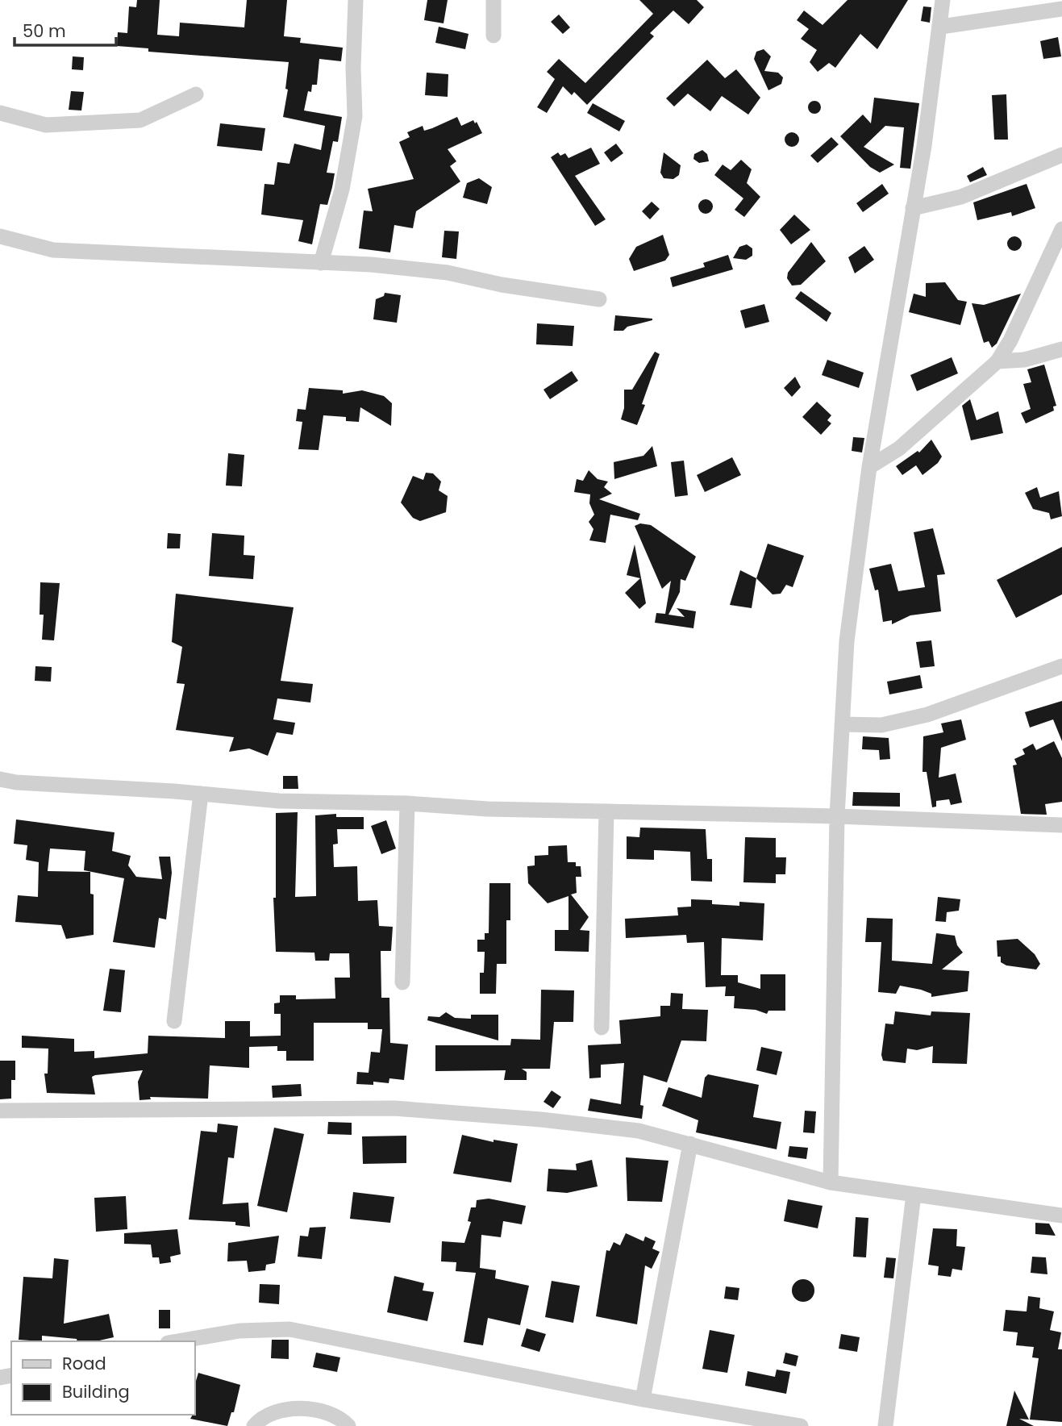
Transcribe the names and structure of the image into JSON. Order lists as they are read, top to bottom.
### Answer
{
  "legend": ["Road", "Building"],
  "scale_bar": "50 m"
}
